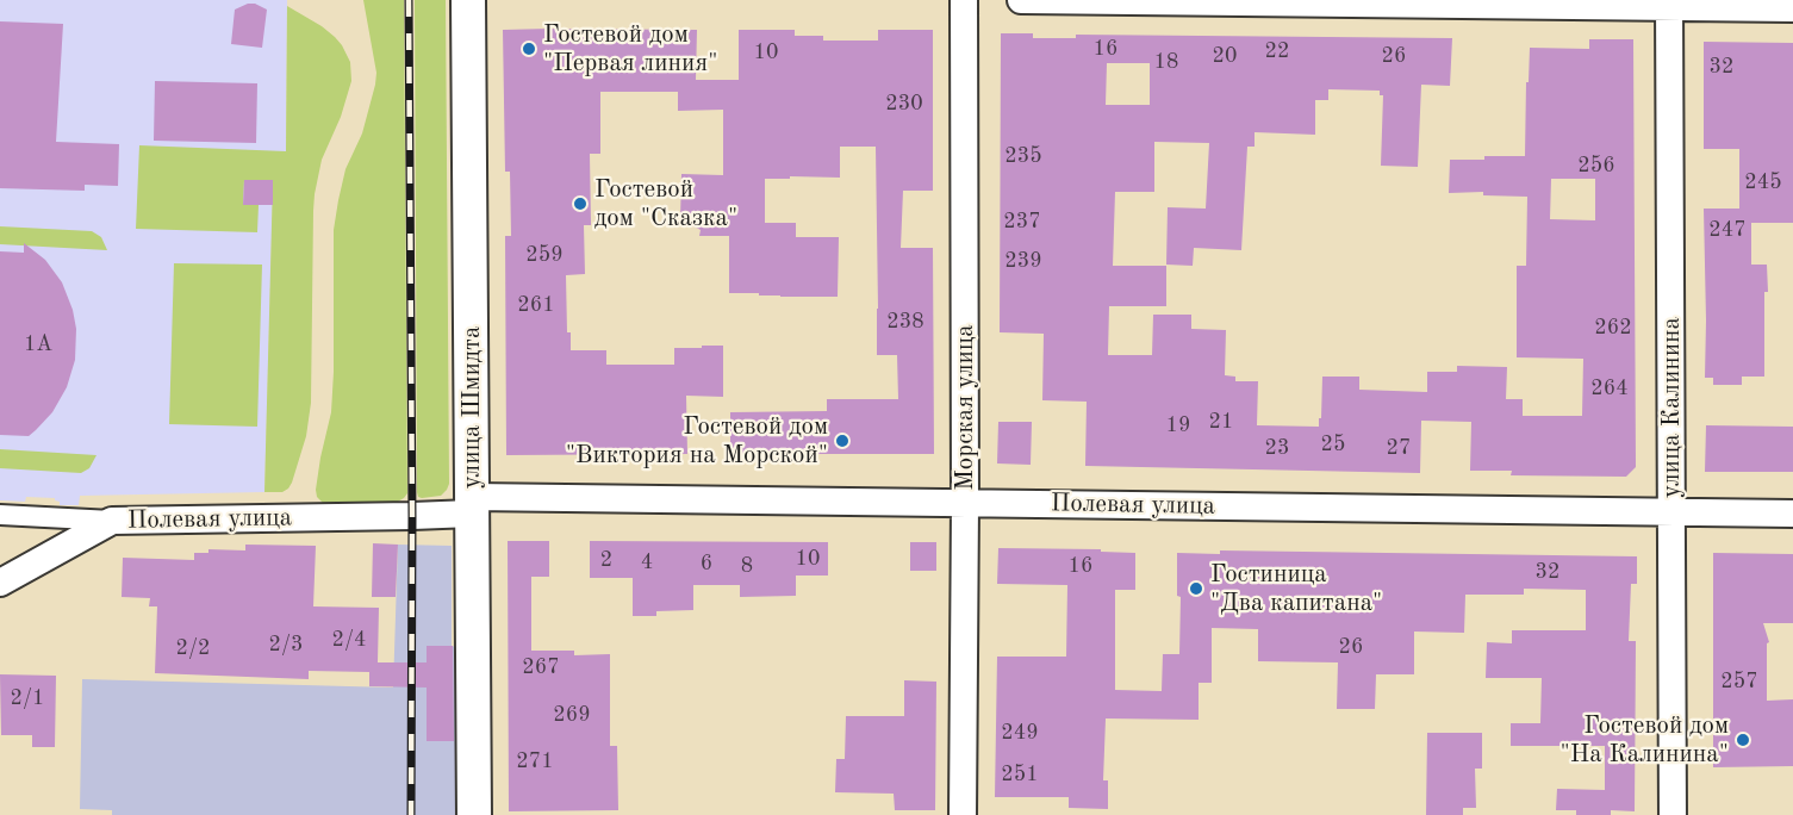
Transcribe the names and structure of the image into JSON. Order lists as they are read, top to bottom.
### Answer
{
  "streets": {
    "street": [
      "улица Шмидта",
      "Морская улица",
      "улица Калинина",
      "Полевая улица"
    ]
  },
  "crossings": [
    ["улица Шмидта", "Полевая улица"],
    ["Морская улица", "Полевая улица"],
    ["улица Калинина", "Полевая улица"]
  ],
  "places": [
    "Гостевой дом \"Первая линия\"",
    "Гостевой дом \"Сказка\"",
    "Гостевой дом \"Виктория на Морской\"",
    "Гостиница \"Два капитана\"",
    "Гостевой дом \"На Калинина\""
  ],
  "house_numbers": [
    "16",
    "22",
    "10",
    "20",
    "26",
    "18",
    "32",
    "230",
    "235",
    "256",
    "245",
    "237",
    "247",
    "259",
    "239",
    "261",
    "238",
    "262",
    "1А",
    "264",
    "21",
    "19",
    "25",
    "23",
    "27",
    "10",
    "2",
    "4",
    "6",
    "8",
    "16",
    "32",
    "2/4",
    "2/3",
    "26",
    "2/2",
    "267",
    "257",
    "2/1",
    "269",
    "249",
    "271",
    "251"
  ]
}
